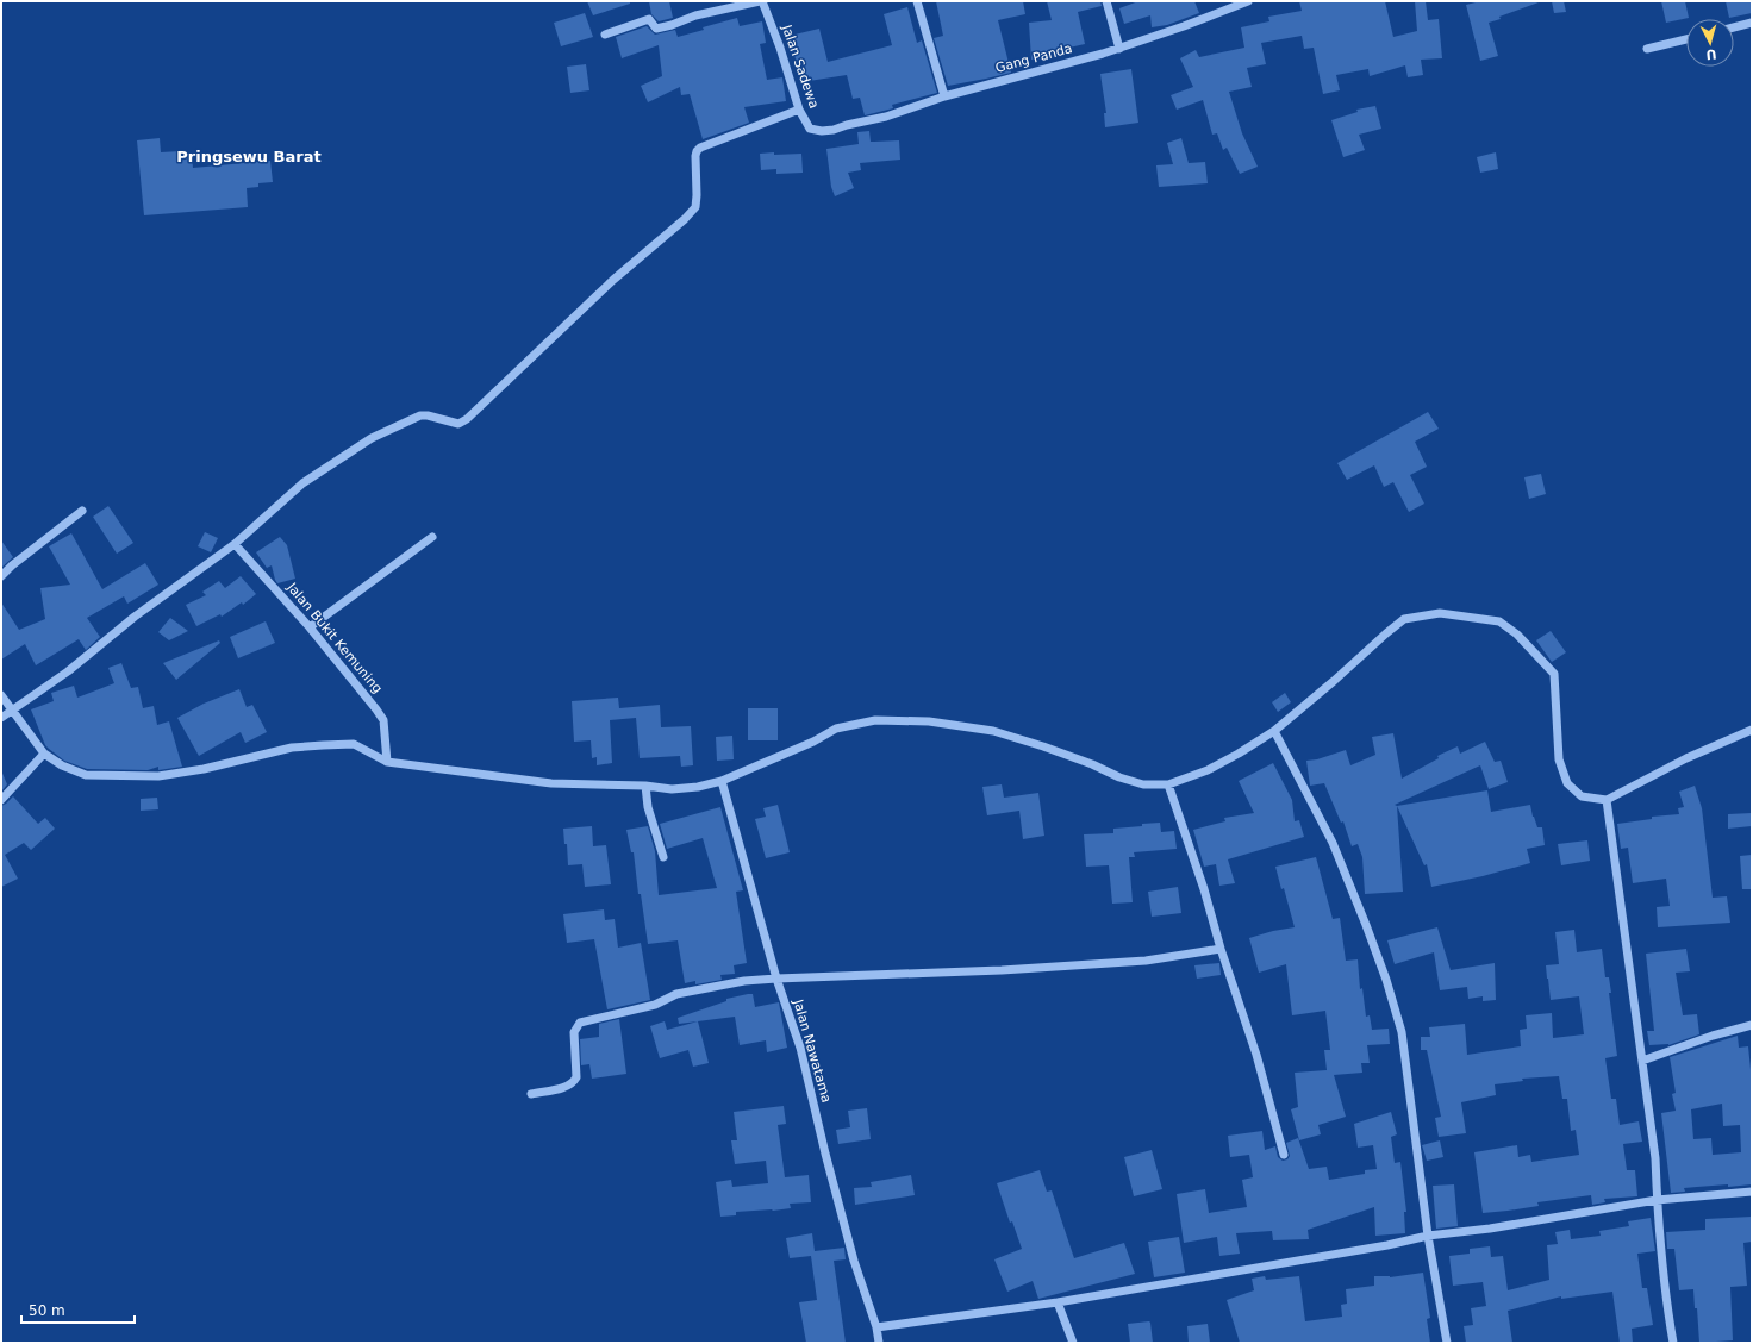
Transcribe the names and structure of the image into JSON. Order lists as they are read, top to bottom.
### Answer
{
  "streets": {
    "street": [
      "Gang Panda",
      "Jalan Sadewa",
      "Jalan Bukit Kemuning",
      "Jalan Nawatama"
    ]
  },
  "crossings": [
    ["Gang Panda", "Jalan Sadewa"]
  ],
  "districts": ["Pringsewu Barat"],
  "scale_bar": "50 m",
  "north": "bottom"
}
